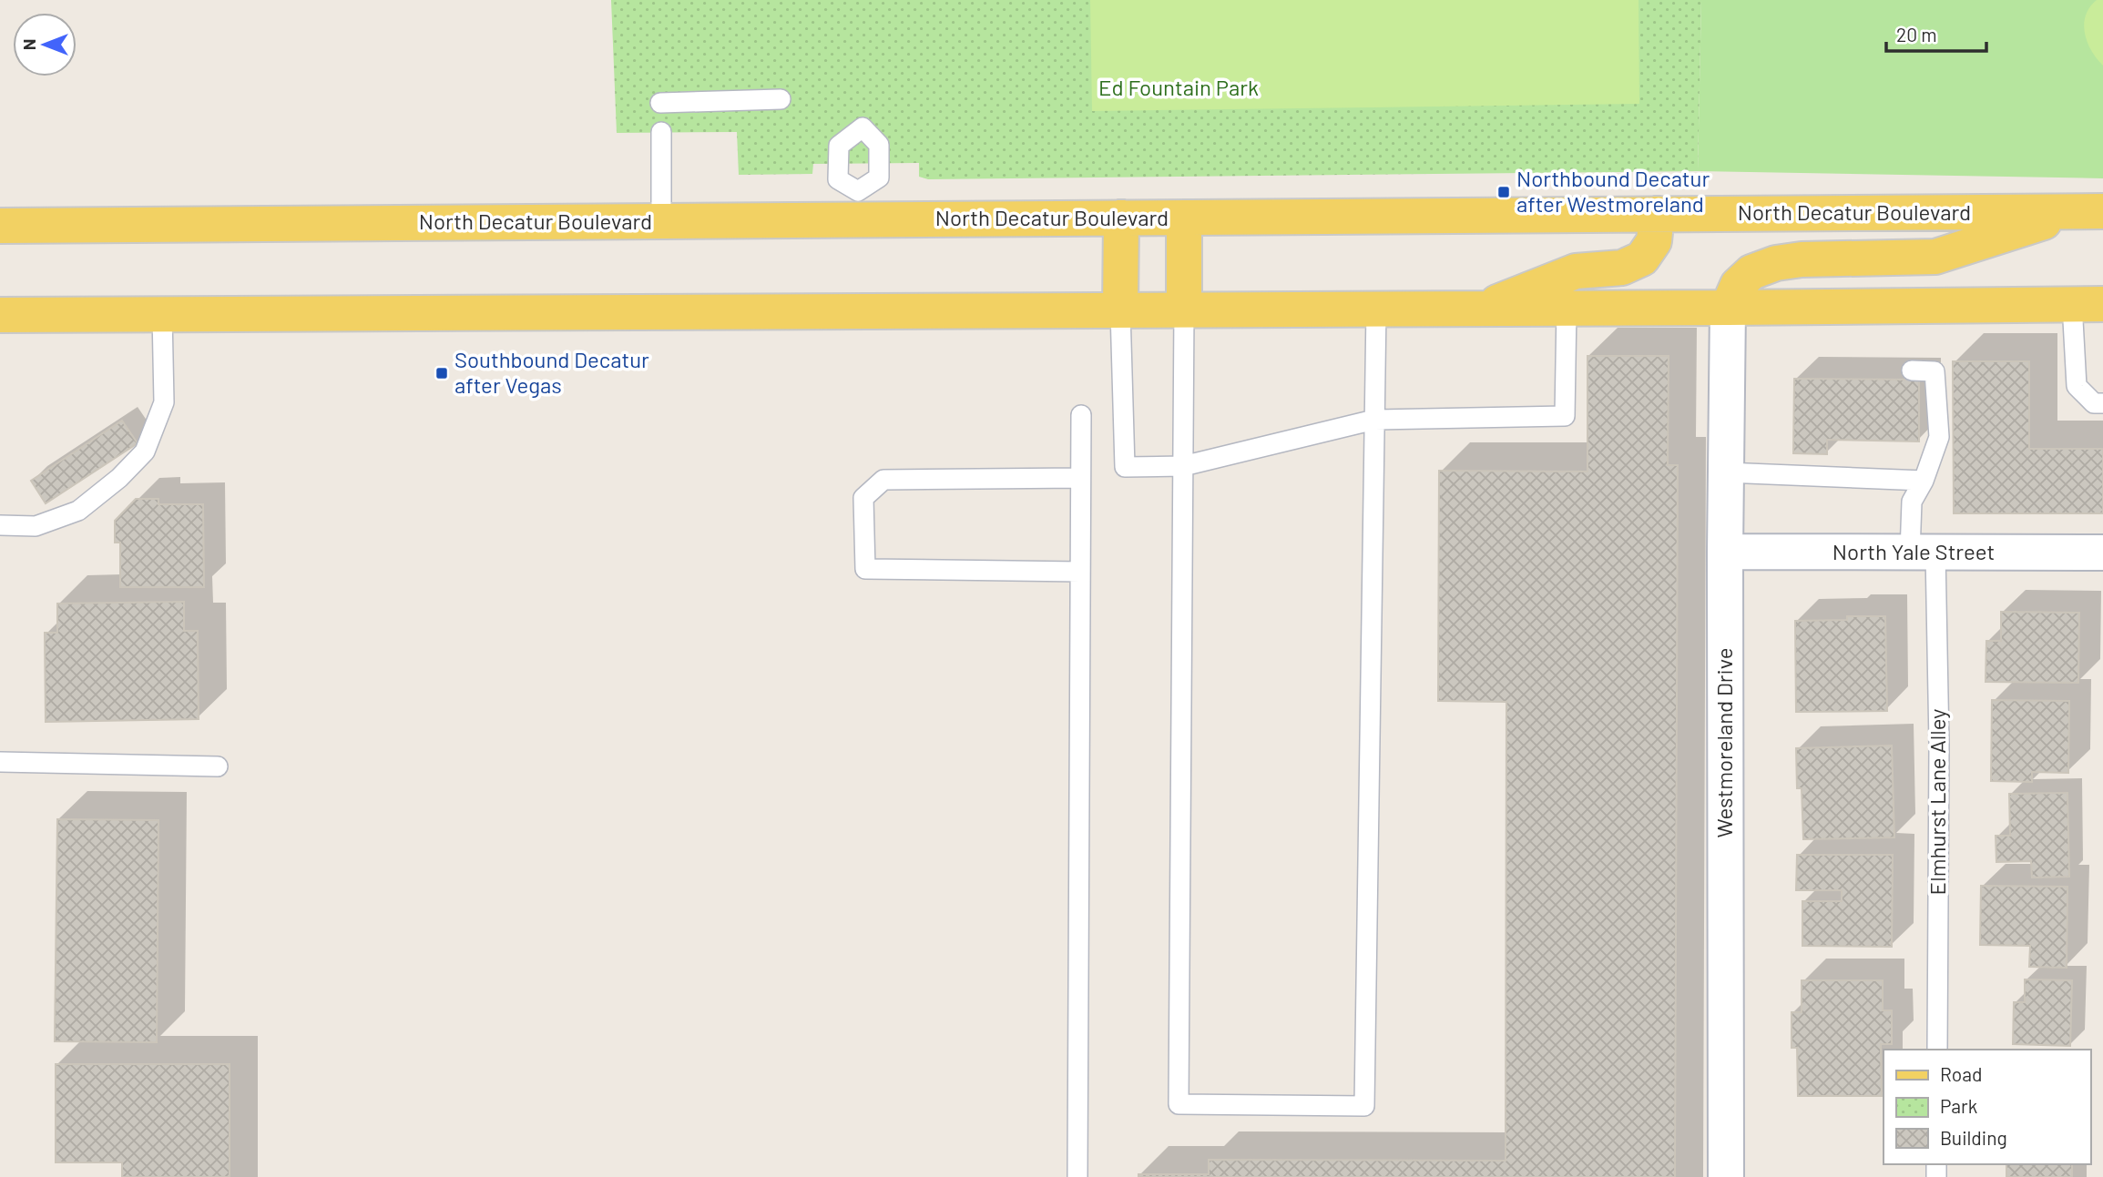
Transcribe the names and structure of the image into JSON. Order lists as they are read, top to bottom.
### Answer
{
  "streets": {
    "main road": ["North Decatur Boulevard"],
    "street": ["North Yale Street", "Westmoreland Drive"],
    "lane": ["Elmhurst Lane Alley"]
  },
  "crossings": [
    ["North Yale Street", "Westmoreland Drive"],
    ["North Yale Street", "Elmhurst Lane Alley"]
  ],
  "parks": ["Ed Fountain Park"],
  "places": {
    "transit": ["Northbound Decatur after Westmoreland", "Southbound Decatur after Vegas"]
  },
  "legend": ["Road", "Park", "Building"],
  "scale_bar": "20 m",
  "north": "left"
}
